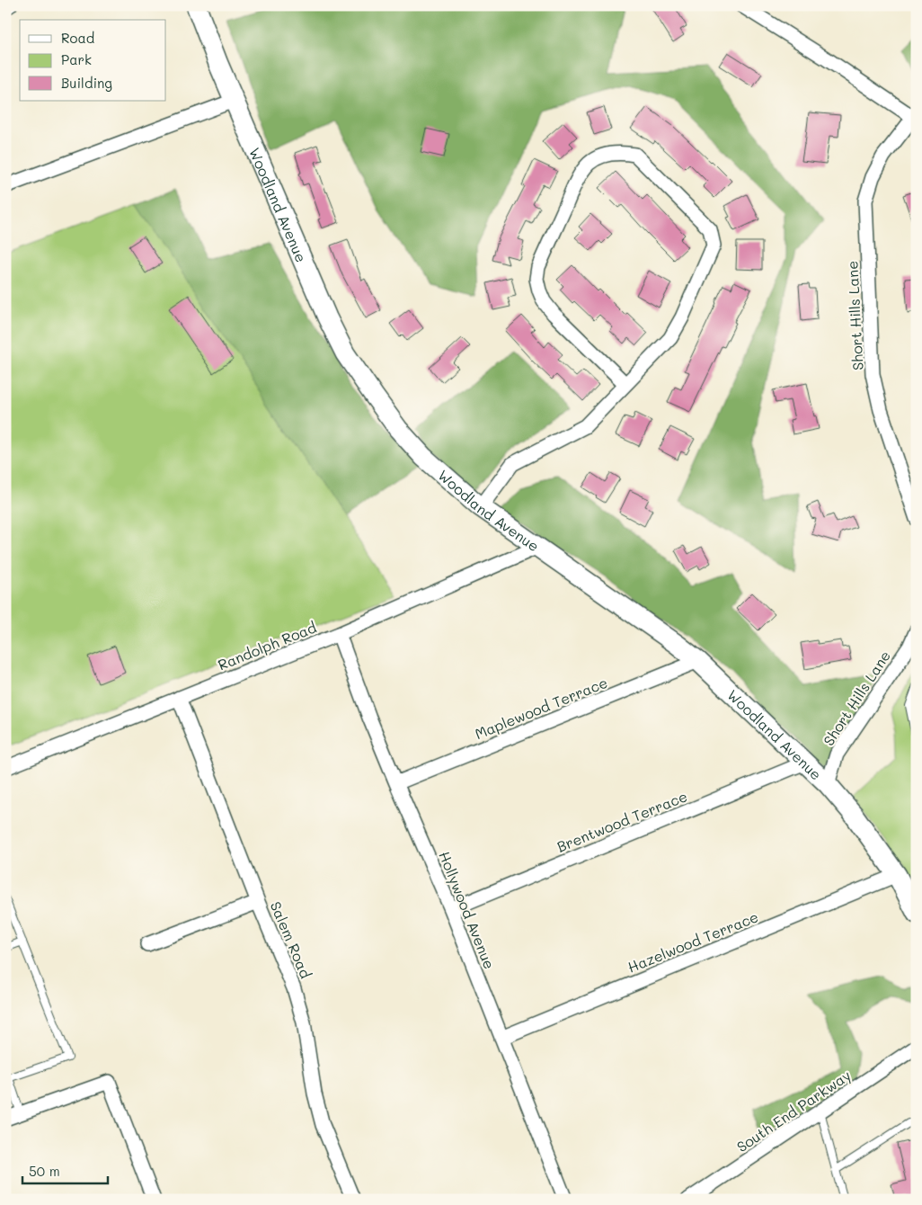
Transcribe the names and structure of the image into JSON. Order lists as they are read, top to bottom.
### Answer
{
  "streets": {
    "street": [
      "Woodland Avenue",
      "Short Hills Lane",
      "Randolph Road",
      "Maplewood Terrace",
      "Brentwood Terrace",
      "Hollywood Avenue",
      "Salem Road",
      "Hazelwood Terrace",
      "South End Parkway"
    ]
  },
  "crossings": [
    ["Woodland Avenue", "Short Hills Lane"],
    ["Woodland Avenue", "Randolph Road"],
    ["Woodland Avenue", "Maplewood Terrace"],
    ["Woodland Avenue", "Brentwood Terrace"],
    ["Woodland Avenue", "Hazelwood Terrace"],
    ["Randolph Road", "Hollywood Avenue"],
    ["Randolph Road", "Salem Road"],
    ["Maplewood Terrace", "Hollywood Avenue"],
    ["Brentwood Terrace", "Hollywood Avenue"],
    ["Hollywood Avenue", "Hazelwood Terrace"]
  ],
  "legend": ["Road", "Park", "Building"],
  "scale_bar": "50 m"
}
